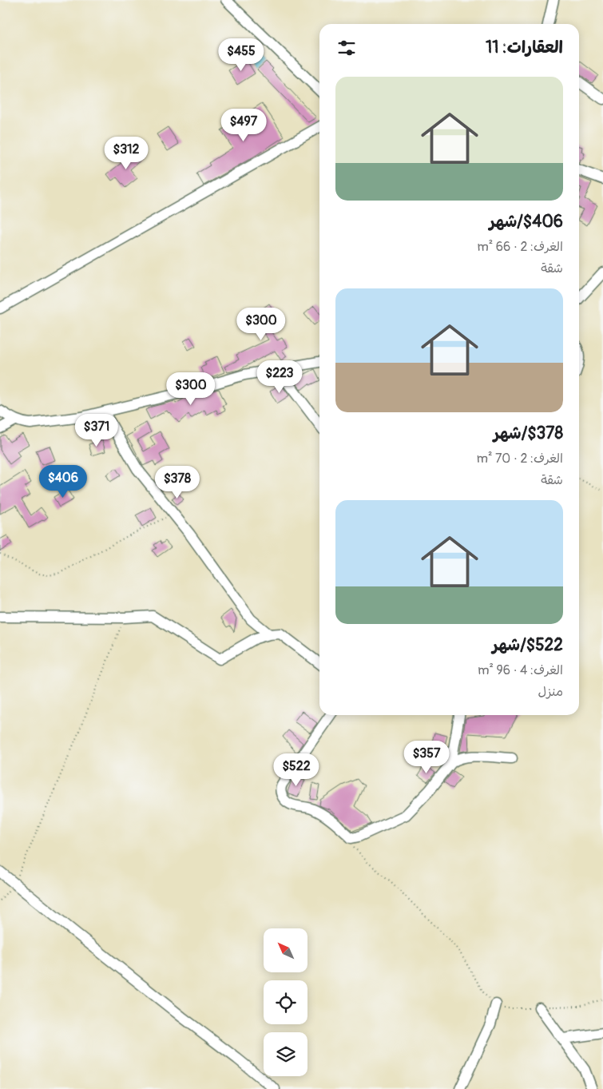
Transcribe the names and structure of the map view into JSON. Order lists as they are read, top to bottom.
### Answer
{
  "north": "top left",
  "page": {
    "heading": "العقارات: 11",
    "price": [
      "$455",
      "$497",
      "$312",
      "$300",
      "$223",
      "$300",
      "$371",
      "$406",
      "$378",
      "$357",
      "$522"
    ],
    "list": [
      {
        "name": "$406/شهر",
        "note": "الغرف: 2 · 66 m² · شقة"
      },
      {
        "name": "$378/شهر",
        "note": "الغرف: 2 · 70 m² · شقة"
      },
      {
        "name": "$522/شهر",
        "note": "الغرف: 4 · 96 m² · منزل"
      }
    ]
  }
}
